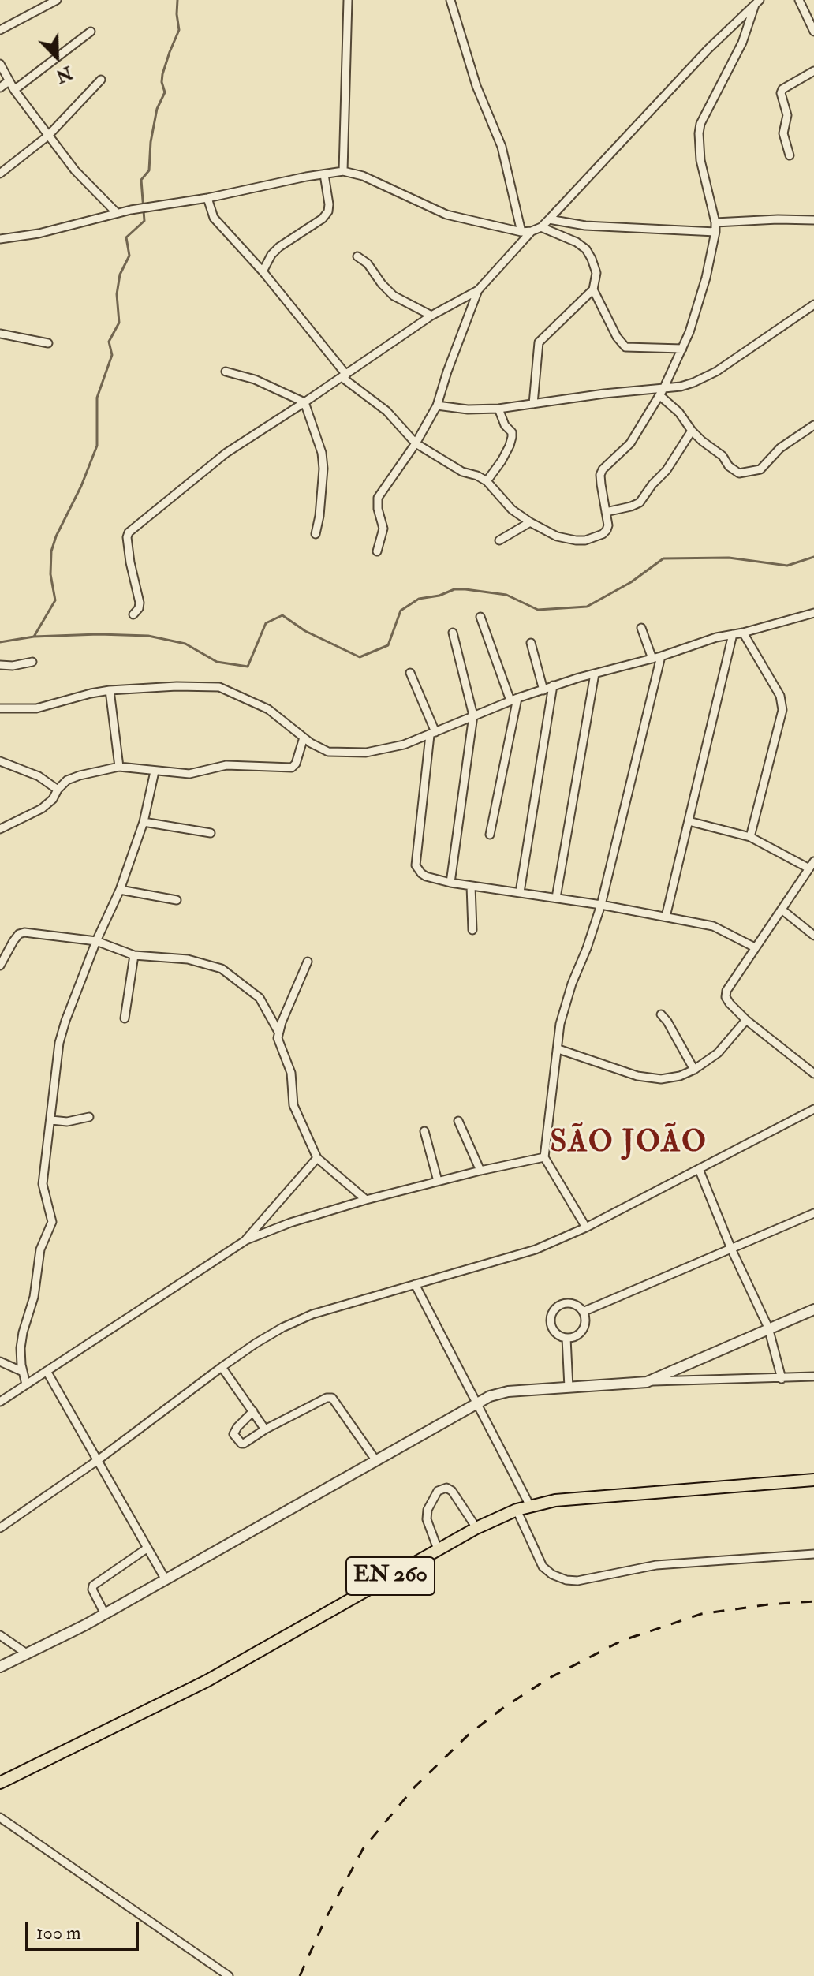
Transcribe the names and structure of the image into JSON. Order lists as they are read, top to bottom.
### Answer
{
  "streets": {
    "main road": ["EN 260"]
  },
  "districts": ["SÃO JOÃO"],
  "scale_bar": "100 m",
  "north": "bottom right"
}
